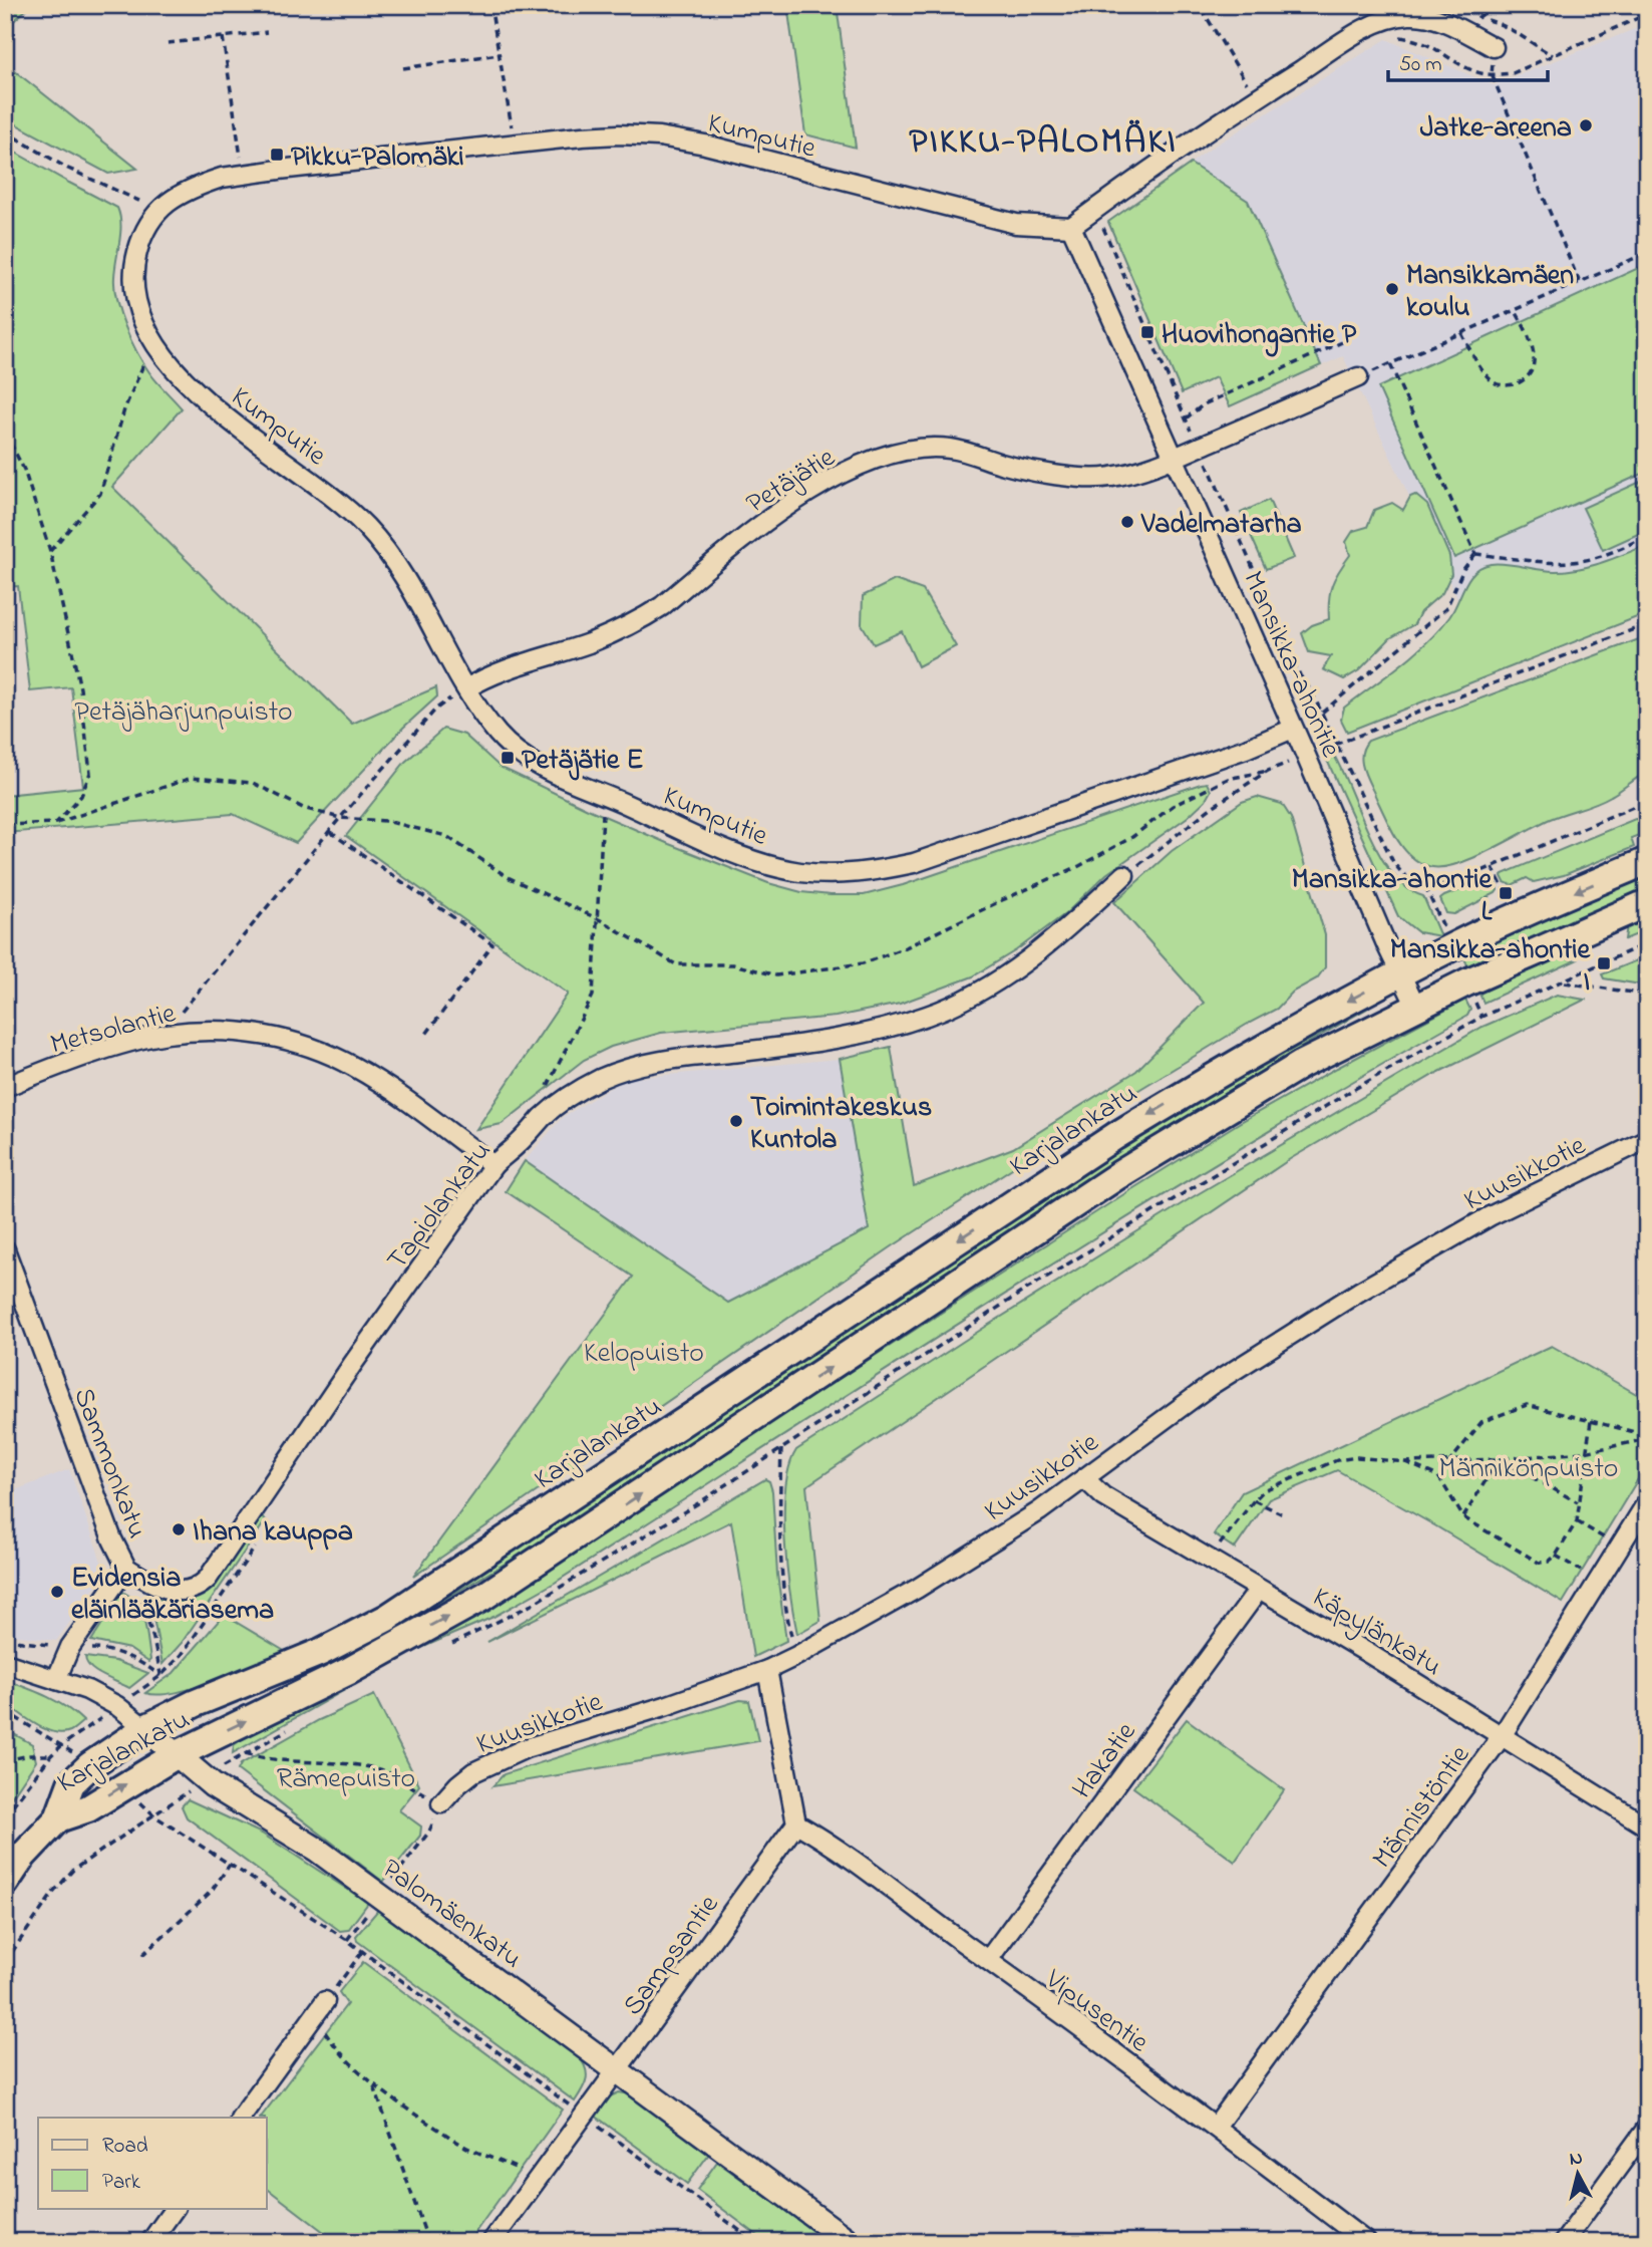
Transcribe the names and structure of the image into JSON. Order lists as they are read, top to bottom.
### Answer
{
  "streets": {
    "main road": ["Karjalankatu"],
    "street": [
      "Kumputie",
      "Petäjätie",
      "Mansikka-ahontie",
      "Metsolantie",
      "Kuusikkotie",
      "Tapiolankatu",
      "Sammonkatu",
      "Käpylänkatu",
      "Hakatie",
      "Männistöntie",
      "Palomäenkatu",
      "Sampsantie",
      "Vipusentie"
    ]
  },
  "crossings": [
    ["Kumputie", "Petäjätie"],
    ["Kumputie", "Mansikka-ahontie"],
    ["Petäjätie", "Mansikka-ahontie"],
    ["Mansikka-ahontie", "Karjalankatu"],
    ["Metsolantie", "Tapiolankatu"],
    ["Karjalankatu", "Palomäenkatu"],
    ["Kuusikkotie", "Käpylänkatu"],
    ["Tapiolankatu", "Sammonkatu"],
    ["Sammonkatu", "Palomäenkatu"],
    ["Käpylänkatu", "Hakatie"],
    ["Käpylänkatu", "Männistöntie"],
    ["Hakatie", "Vipusentie"],
    ["Männistöntie", "Vipusentie"],
    ["Palomäenkatu", "Sampsantie"],
    ["Sampsantie", "Vipusentie"]
  ],
  "districts": ["PIKKU-PALOMÄKI"],
  "parks": [
    "Petäjäharjunpuisto",
    "Kelopuisto",
    "Männikönpuisto",
    "Rämepuisto"
  ],
  "places": {
    "other": [
      "Jatke-areena",
      "Mansikkamäen koulu",
      "Vadelmatarha",
      "Toimintakeskus Kuntola",
      "Ihana kauppa",
      "Evidensia eläinlääkäriasema"
    ],
    "transit": [
      "Pikku-Palomäki",
      "Huovihongantie P",
      "Petäjätie E",
      "Mansikka-ahontie L",
      "Mansikka-ahontie I"
    ]
  },
  "legend": ["Road", "Park"],
  "scale_bar": "50 m",
  "north": "top"
}
